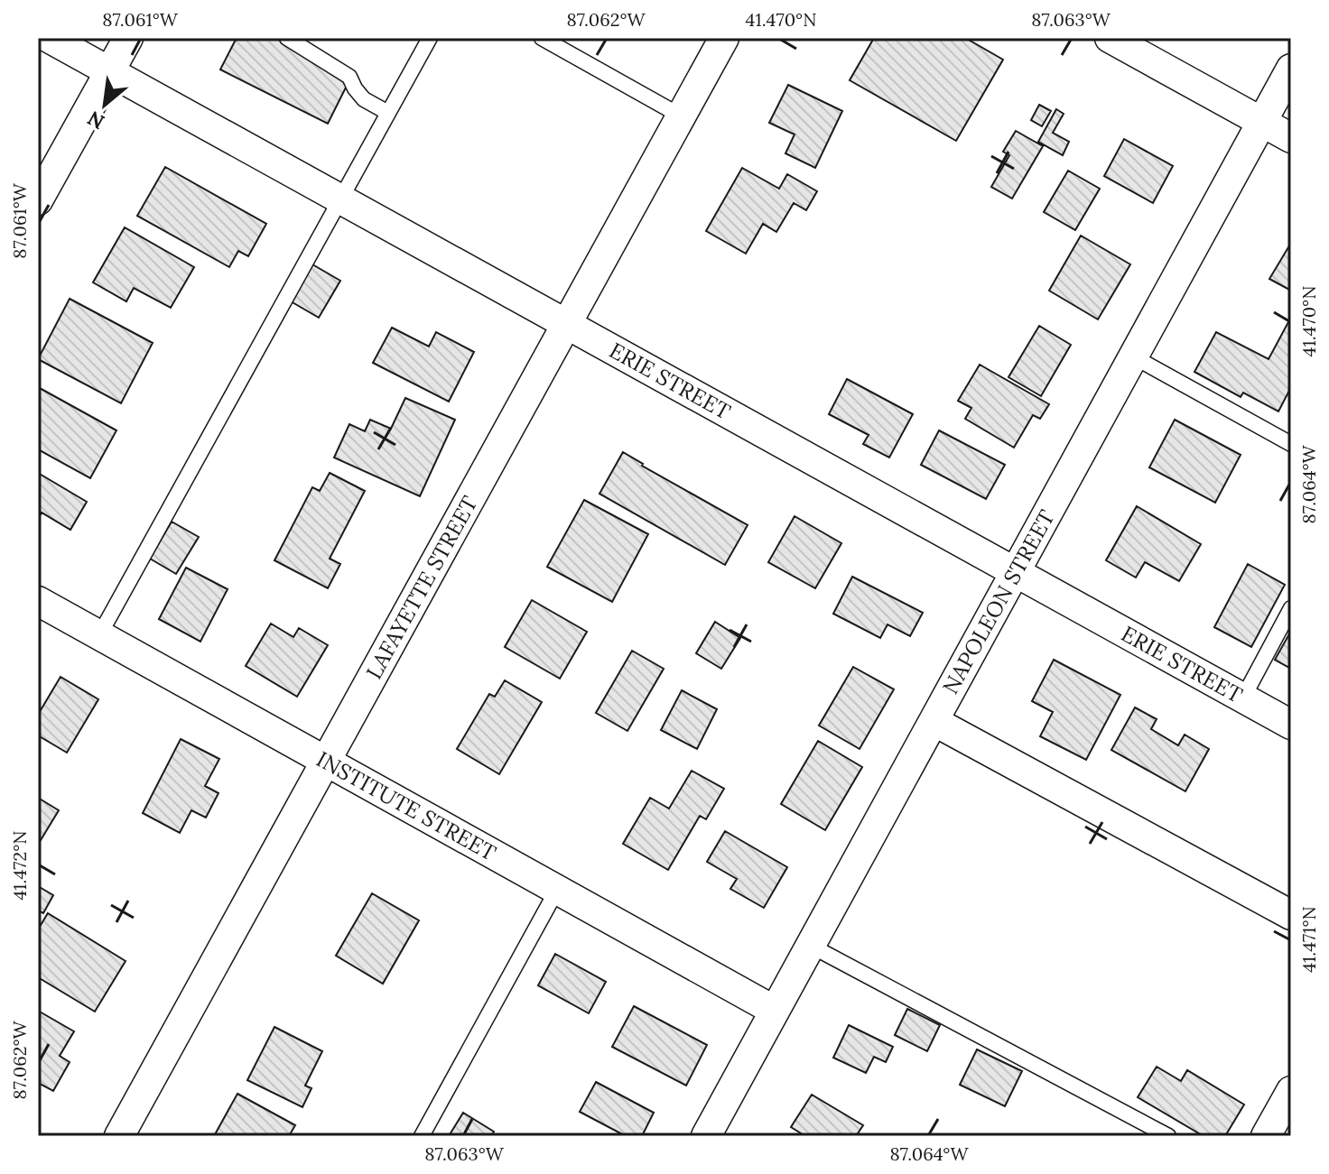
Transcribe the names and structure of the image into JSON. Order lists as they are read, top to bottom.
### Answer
{
  "streets": {
    "street": [
      "ERIE STREET",
      "LAFAYETTE STREET",
      "NAPOLEON STREET",
      "INSTITUTE STREET"
    ]
  },
  "crossings": [
    ["ERIE STREET", "LAFAYETTE STREET"],
    ["ERIE STREET", "NAPOLEON STREET"],
    ["LAFAYETTE STREET", "INSTITUTE STREET"],
    ["NAPOLEON STREET", "INSTITUTE STREET"]
  ],
  "north": "bottom left",
  "coordinates": [
    "87.061°W",
    "87.062°W",
    "41.470°N",
    "87.063°W",
    "87.064°W",
    "41.472°N",
    "41.471°N"
  ]
}
